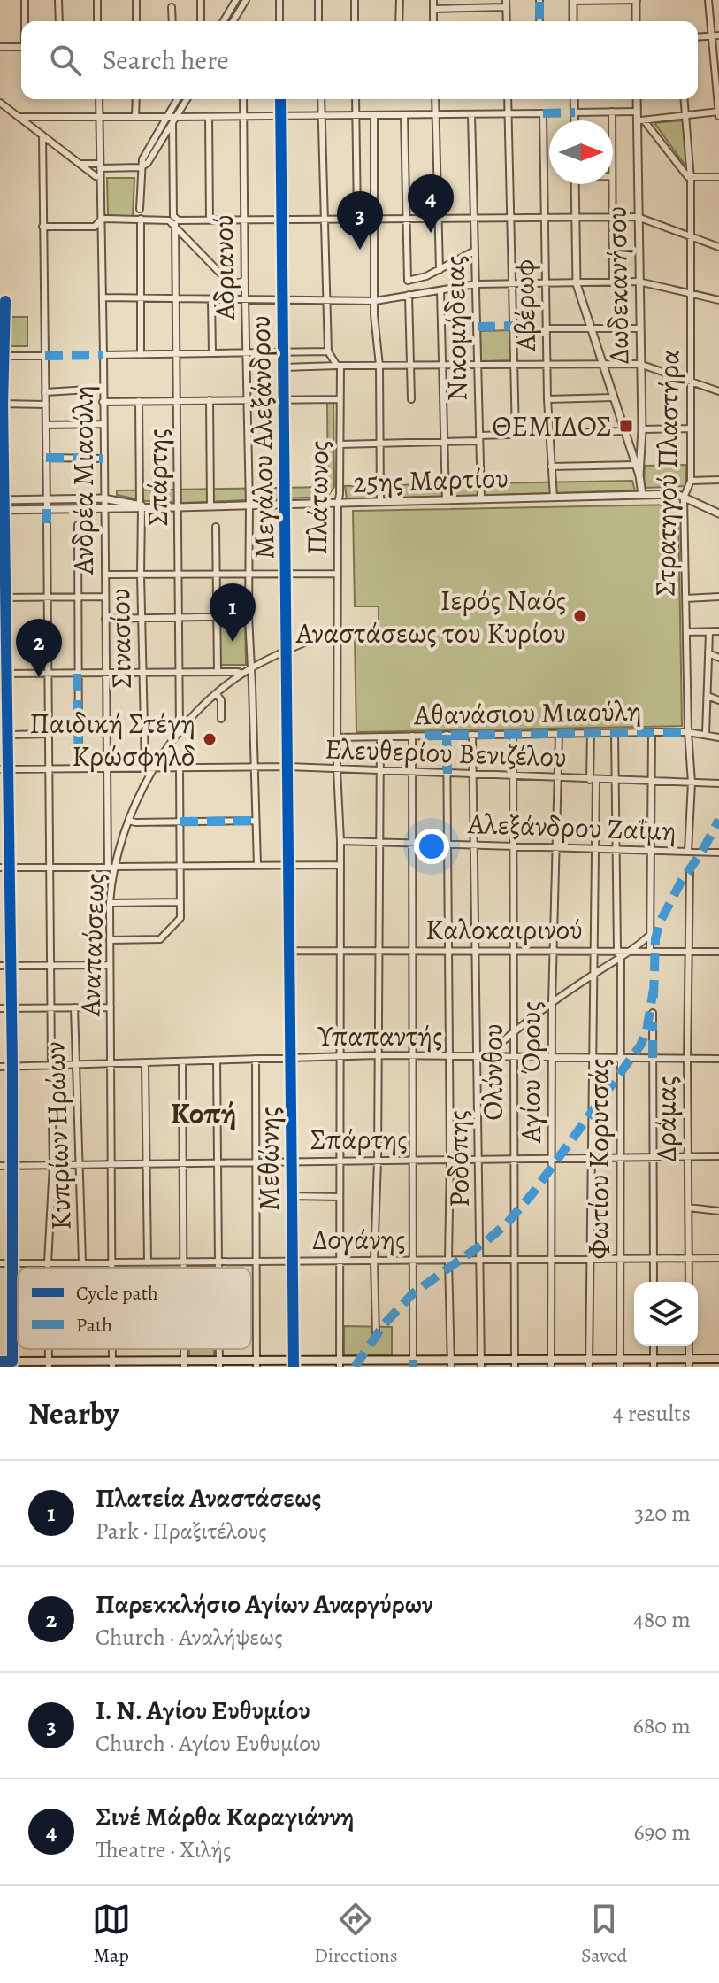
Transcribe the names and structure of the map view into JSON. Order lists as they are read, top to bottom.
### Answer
{
  "streets": {
    "street": [
      "Αδριανού",
      "Δωδεκανήσου",
      "Αβέρωφ",
      "Νικομήδειας",
      "Μεγάλου Αλεξάνδρου",
      "Στρατηγού Πλαστήρα",
      "Σπάρτης",
      "Ανδρέα Μιαούλη",
      "25ης Μαρτίου",
      "Πλάτωνος",
      "Σινασίου",
      "Αθανάσιου Μιαούλη",
      "Ελευθερίου Βενιζέλου",
      "Αλεξάνδρου Ζαΐμη",
      "Καλοκαιρινού",
      "Αναπαύσεως",
      "Υπαπαντής",
      "Ολύνθου",
      "Αγίου Όρους",
      "Δράμας",
      "Κυπρίων Ηρώων",
      "Μεθώνης",
      "Ροδόπης",
      "Φωτίου Κορυτσάς",
      "Δογάνης"
    ]
  },
  "crossings": [
    ["Αδριανού", "25ης Μαρτίου"],
    ["Αδριανού", "Ελευθερίου Βενιζέλου"],
    ["Αδριανού", "Αναπαύσεως"],
    ["Αβέρωφ", "25ης Μαρτίου"],
    ["Νικομήδειας", "25ης Μαρτίου"],
    ["Μεγάλου Αλεξάνδρου", "25ης Μαρτίου"],
    ["Μεγάλου Αλεξάνδρου", "Ελευθερίου Βενιζέλου"],
    ["Μεγάλου Αλεξάνδρου", "Καλοκαιρινού"],
    ["Μεγάλου Αλεξάνδρου", "Αναπαύσεως"],
    ["Μεγάλου Αλεξάνδρου", "Μεθώνης"],
    ["Στρατηγού Πλαστήρα", "25ης Μαρτίου"],
    ["Στρατηγού Πλαστήρα", "Αθανάσιου Μιαούλη"],
    ["Στρατηγού Πλαστήρα", "Ελευθερίου Βενιζέλου"],
    ["Στρατηγού Πλαστήρα", "Αλεξάνδρου Ζαΐμη"],
    ["Σπάρτης", "25ης Μαρτίου"],
    ["Σπάρτης", "Πλάτωνος"],
    ["Σπάρτης", "Αναπαύσεως"],
    ["Σπάρτης", "Ολύνθου"],
    ["Σπάρτης", "Αγίου Όρους"],
    ["Σπάρτης", "Δράμας"],
    ["Σπάρτης", "Κυπρίων Ηρώων"],
    ["Σπάρτης", "Μεθώνης"],
    ["Σπάρτης", "Ροδόπης"],
    ["Σπάρτης", "Φωτίου Κορυτσάς"],
    ["Ανδρέα Μιαούλη", "25ης Μαρτίου"],
    ["Ανδρέα Μιαούλη", "Ελευθερίου Βενιζέλου"],
    ["Ανδρέα Μιαούλη", "Αναπαύσεως"],
    ["25ης Μαρτίου", "Πλάτωνος"],
    ["25ης Μαρτίου", "Σινασίου"],
    ["Πλάτωνος", "Αθανάσιου Μιαούλη"],
    ["Πλάτωνος", "Ελευθερίου Βενιζέλου"],
    ["Πλάτωνος", "Αλεξάνδρου Ζαΐμη"],
    ["Πλάτωνος", "Καλοκαιρινού"],
    ["Πλάτωνος", "Αναπαύσεως"],
    ["Πλάτωνος", "Υπαπαντής"],
    ["Πλάτωνος", "Δογάνης"],
    ["Σινασίου", "Ελευθερίου Βενιζέλου"],
    ["Αθανάσιου Μιαούλη", "Ολύνθου"],
    ["Αθανάσιου Μιαούλη", "Αγίου Όρους"],
    ["Αθανάσιου Μιαούλη", "Ροδόπης"],
    ["Ελευθερίου Βενιζέλου", "Αναπαύσεως"],
    ["Ελευθερίου Βενιζέλου", "Ολύνθου"],
    ["Ελευθερίου Βενιζέλου", "Αγίου Όρους"],
    ["Ελευθερίου Βενιζέλου", "Ροδόπης"],
    ["Αλεξάνδρου Ζαΐμη", "Ολύνθου"],
    ["Αλεξάνδρου Ζαΐμη", "Αγίου Όρους"],
    ["Αλεξάνδρου Ζαΐμη", "Ροδόπης"],
    ["Καλοκαιρινού", "Ολύνθου"],
    ["Καλοκαιρινού", "Αγίου Όρους"],
    ["Καλοκαιρινού", "Δράμας"],
    ["Καλοκαιρινού", "Μεθώνης"],
    ["Καλοκαιρινού", "Ροδόπης"],
    ["Καλοκαιρινού", "Φωτίου Κορυτσάς"],
    ["Αναπαύσεως", "Υπαπαντής"],
    ["Αναπαύσεως", "Δογάνης"],
    ["Υπαπαντής", "Ολύνθου"],
    ["Υπαπαντής", "Αγίου Όρους"],
    ["Υπαπαντής", "Δράμας"],
    ["Υπαπαντής", "Κυπρίων Ηρώων"],
    ["Υπαπαντής", "Μεθώνης"],
    ["Υπαπαντής", "Ροδόπης"],
    ["Υπαπαντής", "Φωτίου Κορυτσάς"],
    ["Ολύνθου", "Δογάνης"],
    ["Αγίου Όρους", "Δογάνης"],
    ["Δράμας", "Δογάνης"],
    ["Κυπρίων Ηρώων", "Δογάνης"],
    ["Μεθώνης", "Δογάνης"],
    ["Ροδόπης", "Δογάνης"],
    ["Φωτίου Κορυτσάς", "Δογάνης"]
  ],
  "districts": ["Κοπή"],
  "places": {
    "transit": ["ΘΕΜΙΔΟΣ"],
    "other": ["Ιερός Ναός Αναστάσεως του Κυρίου", "Παιδική Στέγη Κρώσφηλδ"]
  },
  "legend": ["Cycle path", "Path"],
  "north": "right",
  "page": {
    "search": "Search here",
    "pins": [
      "4",
      "3",
      "1",
      "2"
    ],
    "heading": ["Nearby", "4 results"],
    "list": [
      {
        "mark": "1",
        "name": "Πλατεία Αναστάσεως",
        "note": "Park · Πραξιτέλους",
        "value": "320 m"
      },
      {
        "mark": "2",
        "name": "Παρεκκλήσιο Αγίων Αναργύρων",
        "note": "Church · Αναλήψεως",
        "value": "480 m"
      },
      {
        "mark": "3",
        "name": "Ι. Ν. Αγίου Ευθυμίου",
        "note": "Church · Αγίου Ευθυμίου",
        "value": "680 m"
      },
      {
        "mark": "4",
        "name": "Σινέ Μάρθα Καραγιάννη",
        "note": "Theatre · Χιλής",
        "value": "690 m"
      }
    ],
    "nav": ["Map", "Directions", "Saved"]
  }
}
